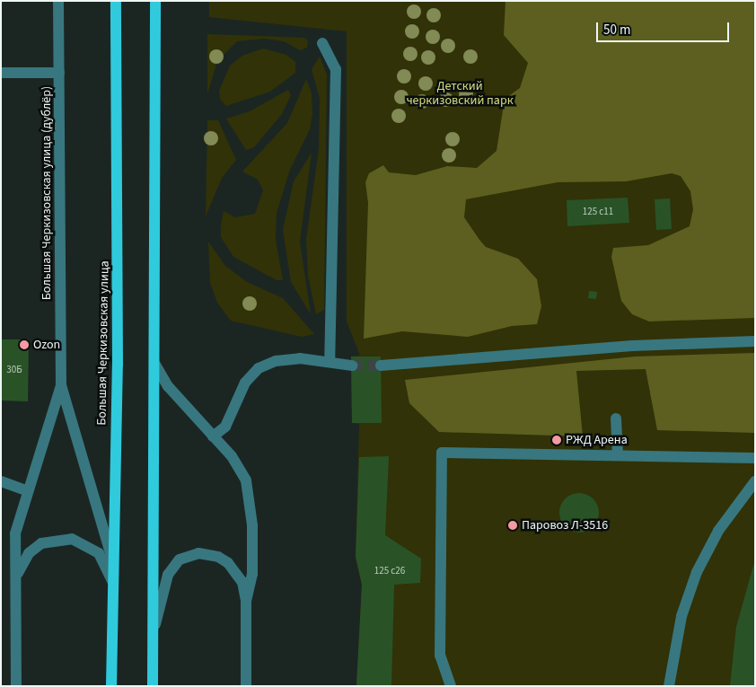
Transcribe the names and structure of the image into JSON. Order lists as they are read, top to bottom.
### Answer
{
  "streets": {
    "main road": ["Большая Черкизовская улица"],
    "street": ["Большая Черкизовская улица (дублёр)"]
  },
  "parks": ["Детский черкизовский парк"],
  "places": ["Ozon", "РЖД Арена", "Паровоз Л-3516"],
  "house_numbers": ["125 c11", "30Б", "125 c26"],
  "scale_bar": "50 m"
}
